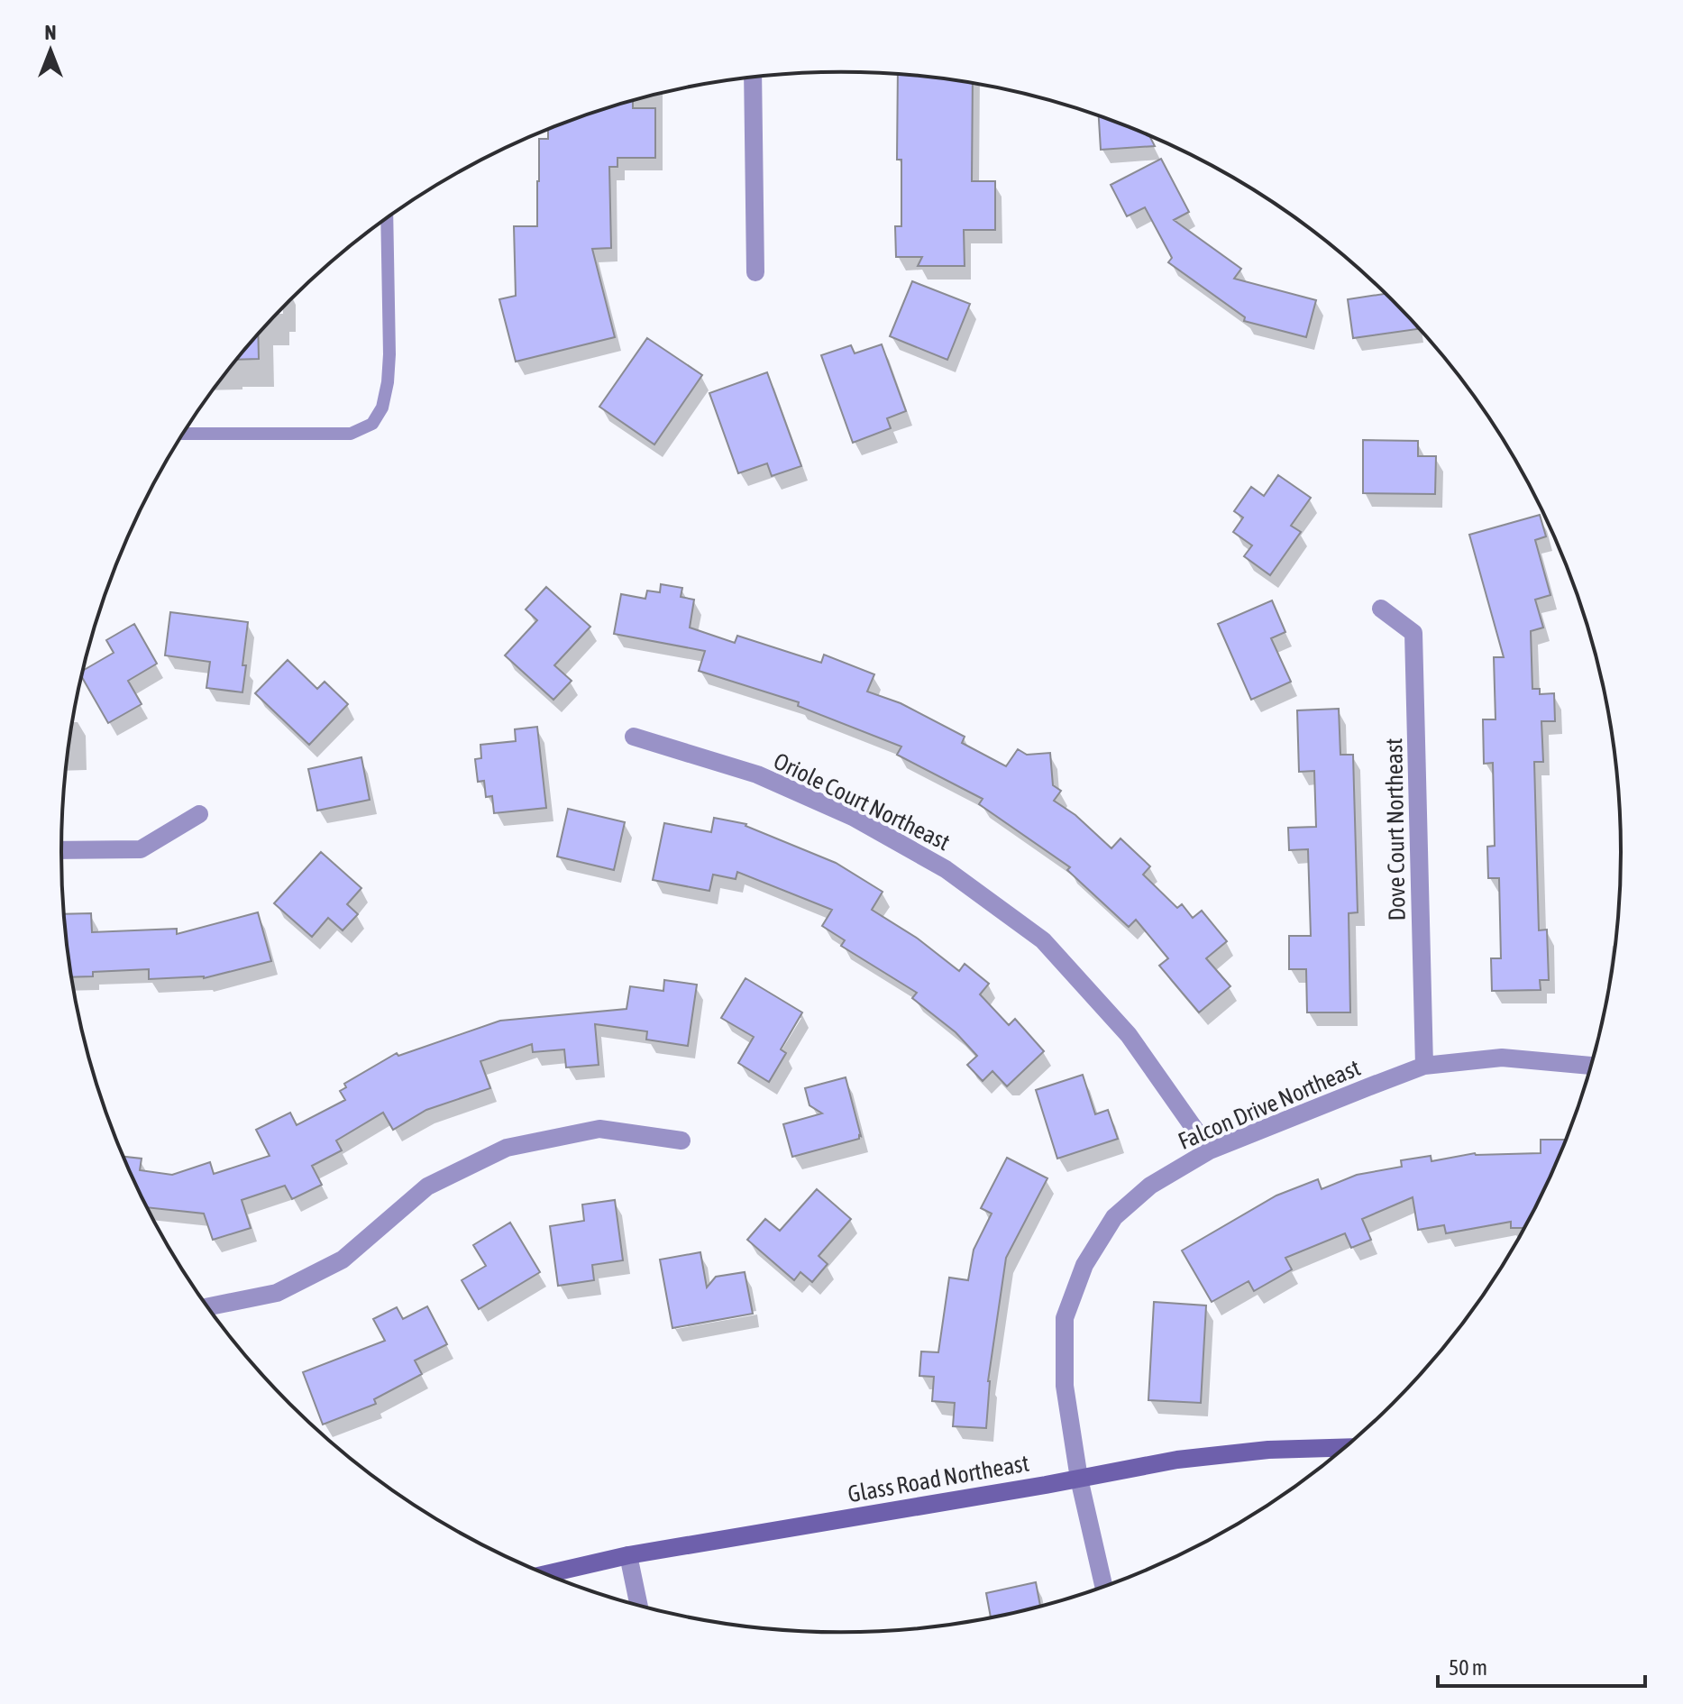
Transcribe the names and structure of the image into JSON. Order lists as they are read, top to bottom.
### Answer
{
  "streets": {
    "street": [
      "Oriole Court Northeast",
      "Dove Court Northeast",
      "Falcon Drive Northeast",
      "Glass Road Northeast"
    ]
  },
  "crossings": [
    ["Oriole Court Northeast", "Falcon Drive Northeast"],
    ["Dove Court Northeast", "Falcon Drive Northeast"],
    ["Falcon Drive Northeast", "Glass Road Northeast"]
  ],
  "scale_bar": "50 m",
  "north": "top"
}
